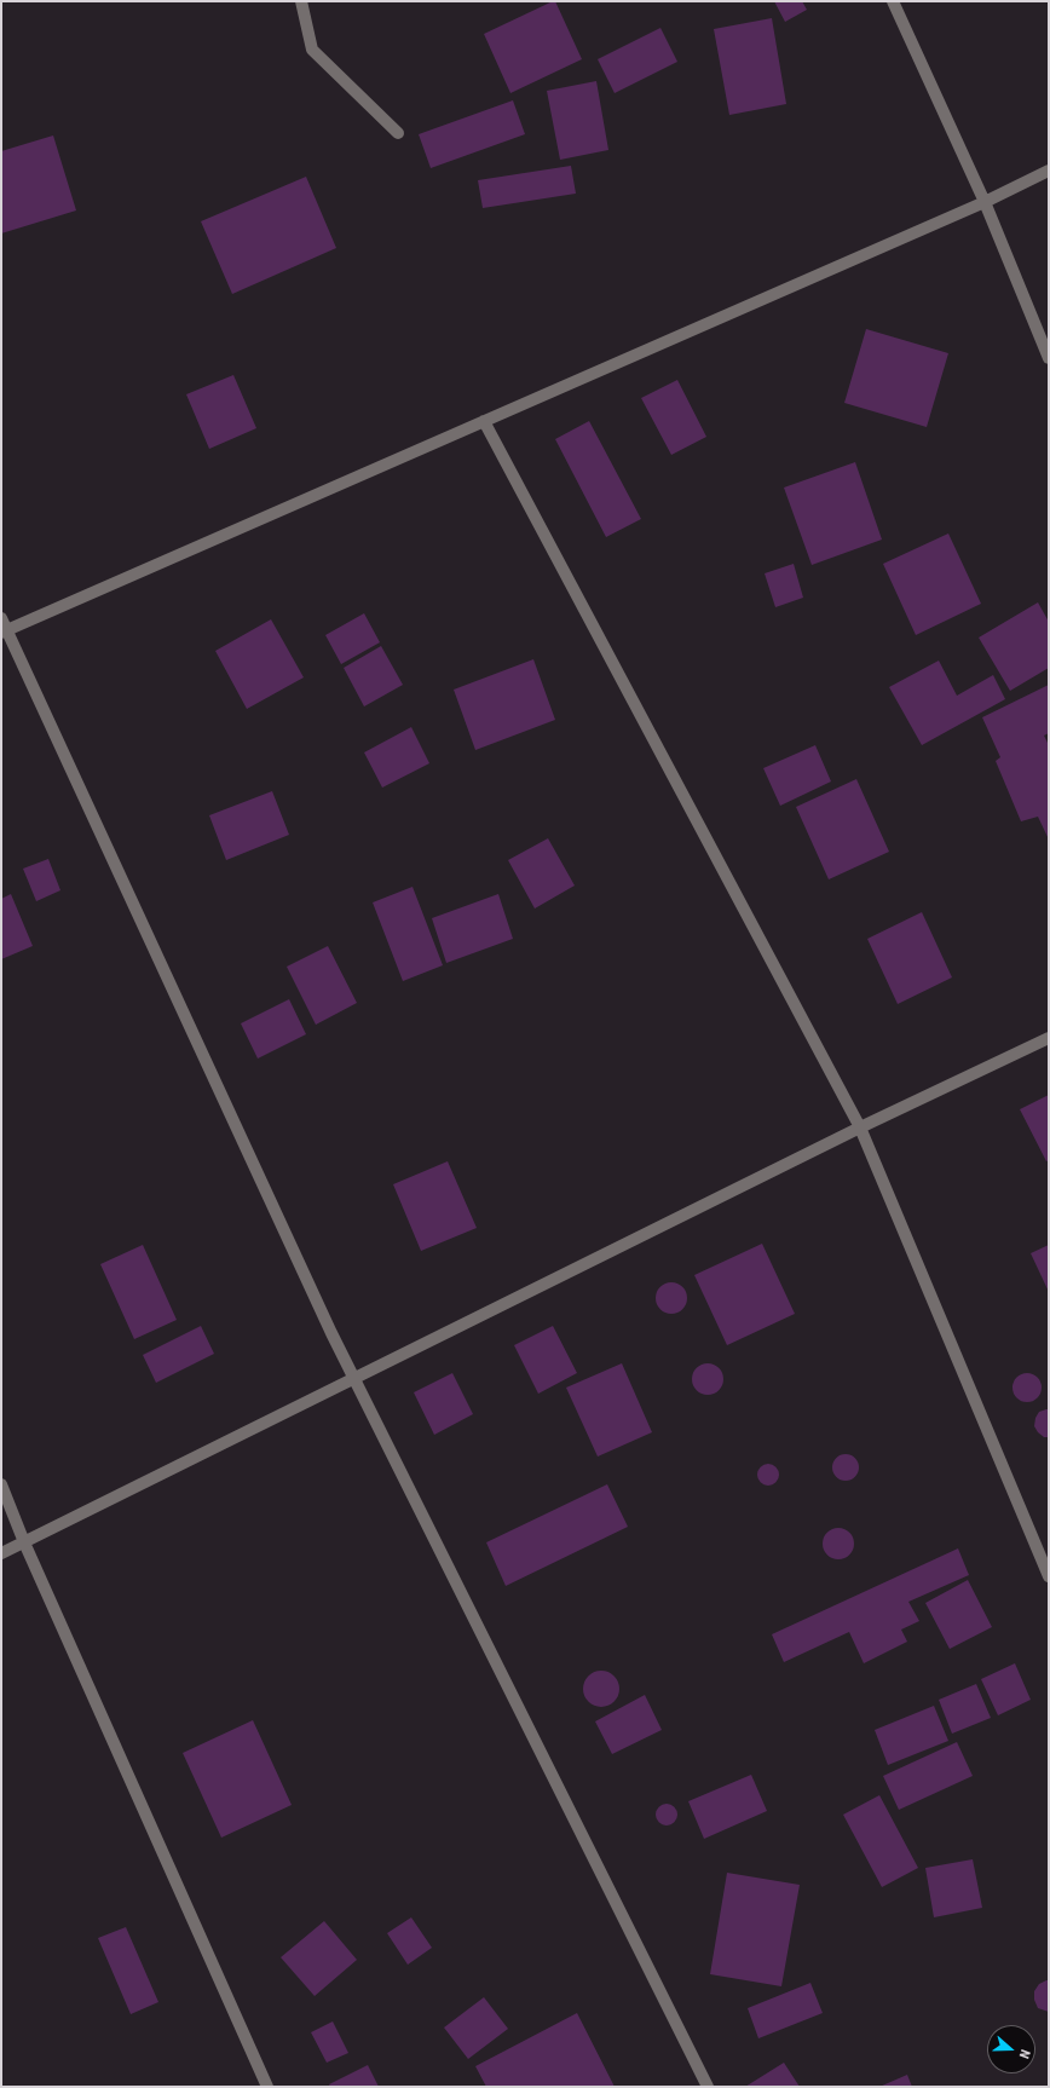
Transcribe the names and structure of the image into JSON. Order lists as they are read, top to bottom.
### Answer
{
  "north": "right"
}
